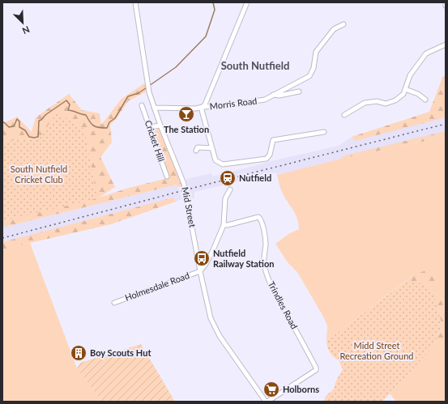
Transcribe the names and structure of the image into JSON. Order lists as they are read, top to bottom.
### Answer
{
  "streets": {
    "street": [
      "Morris Road",
      "Cricket Hill",
      "Mid Street",
      "Holmesdale Road",
      "Trindles Road"
    ]
  },
  "crossings": [
    ["Morris Road", "Mid Street"],
    ["Mid Street", "Holmesdale Road"],
    ["Mid Street", "Trindles Road"]
  ],
  "districts": ["South Nutfield"],
  "parks": ["South Nutfield Cricket Club", "Midd Street Recreation Ground"],
  "places": {
    "bar": ["The Station"],
    "station": ["Nutfield"],
    "bus stop": ["Nutfield Railway Station"],
    "building": ["Boy Scouts Hut"],
    "supermarket": ["Holborns"]
  },
  "north": "bottom right"
}
